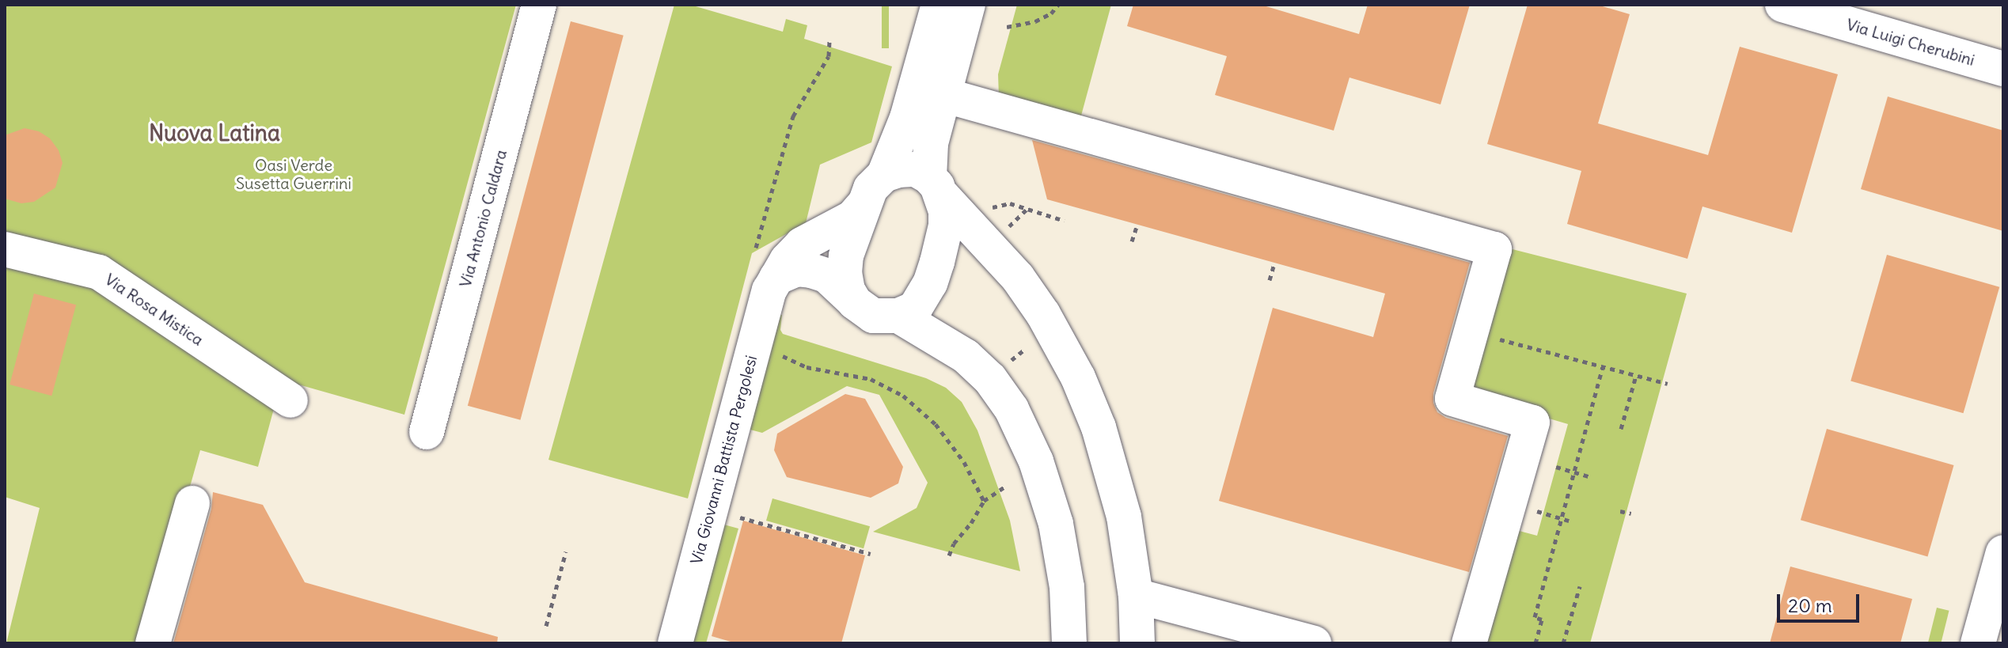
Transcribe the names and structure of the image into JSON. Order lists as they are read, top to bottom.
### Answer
{
  "streets": {
    "street": [
      "Via Luigi Cherubini",
      "Via Antonio Caldara",
      "Via Rosa Mistica",
      "Via Giovanni Battista Pergolesi"
    ]
  },
  "districts": ["Nuova Latina"],
  "parks": ["Oasi Verde Susetta Guerrini"],
  "scale_bar": "20 m"
}
